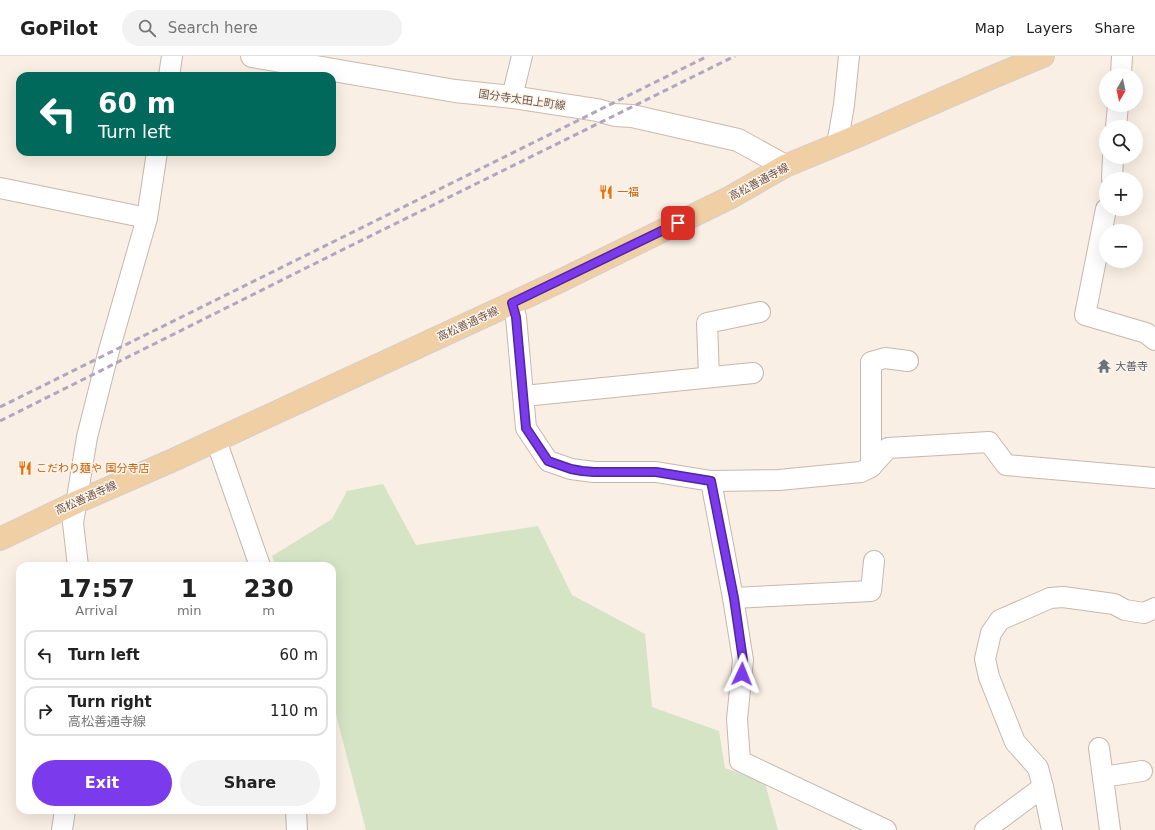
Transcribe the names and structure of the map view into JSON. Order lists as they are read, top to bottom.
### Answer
{
  "streets": {
    "main road": ["国分寺太田上町線", "高松善通寺線"]
  },
  "crossings": [
    ["国分寺太田上町線", "高松善通寺線"]
  ],
  "places": {
    "restaurant": ["一福", "こだわり麺や 国分寺店"],
    "temple": ["大善寺"]
  },
  "north": "bottom",
  "page": {
    "header": "GoPilot",
    "search": "Search here",
    "nav": ["Map", "Layers", "Share"],
    "map_buttons": ["+", "−"],
    "turn": ["60 m", "Turn left"],
    "eta": [
      "17:57",
      "Arrival",
      "1",
      "min",
      "230",
      "m"
    ],
    "list": [
      {
        "name": "Turn left",
        "value": "60 m"
      },
      {
        "name": "Turn right",
        "note": "高松善通寺線",
        "value": "110 m"
      }
    ],
    "buttons": ["Exit", "Share"]
  }
}
